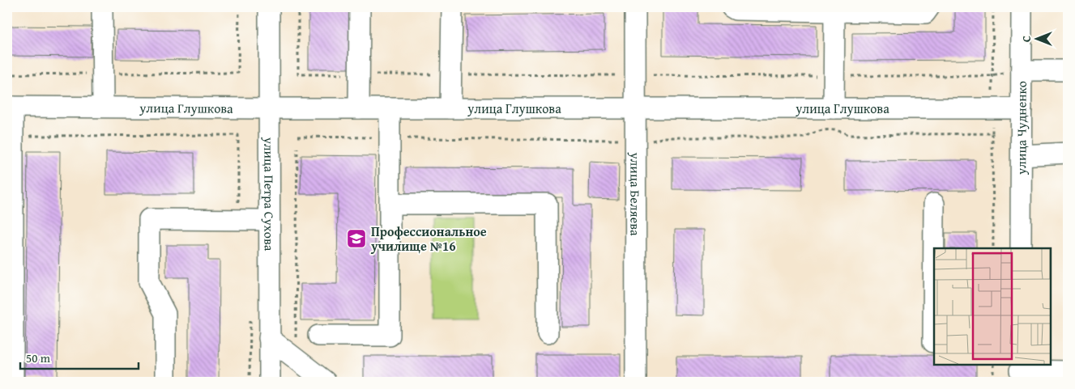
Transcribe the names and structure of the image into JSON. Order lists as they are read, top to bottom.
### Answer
{
  "streets": {
    "street": [
      "улица Глушкова",
      "улица Чудненко",
      "улица Петра Сухова",
      "улица Беляева"
    ]
  },
  "crossings": [
    ["улица Глушкова", "улица Чудненко"],
    ["улица Глушкова", "улица Петра Сухова"],
    ["улица Глушкова", "улица Беляева"]
  ],
  "places": {
    "school or university": ["Профессиональное училище №16"]
  },
  "scale_bar": "50 m",
  "north": "left"
}
